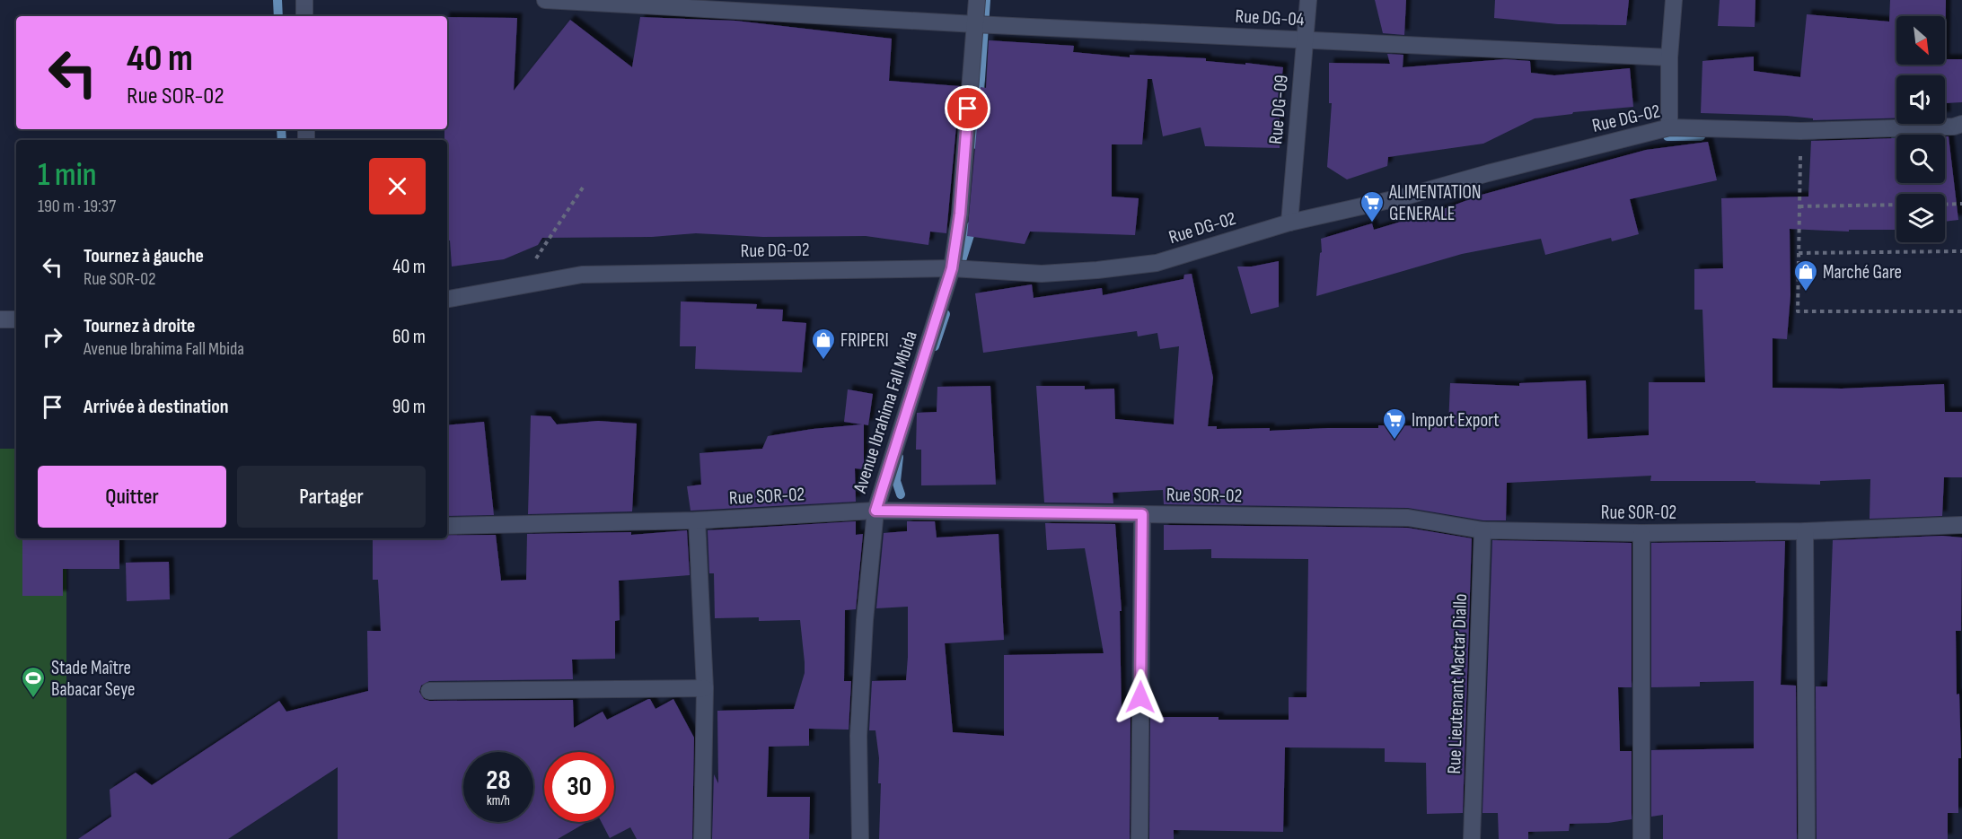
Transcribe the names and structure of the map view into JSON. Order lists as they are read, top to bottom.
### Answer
{
  "streets": {
    "street": [
      "Rue DG-04",
      "Rue DG-09",
      "Rue DG-02",
      "Avenue Ibrahima Fall Mbida",
      "Rue SOR-02",
      "Rue Lieutenant Mactar Diallo"
    ]
  },
  "crossings": [
    ["Rue DG-04", "Rue DG-09"],
    ["Rue DG-04", "Avenue Ibrahima Fall Mbida"],
    ["Rue DG-09", "Rue DG-02"],
    ["Rue DG-02", "Avenue Ibrahima Fall Mbida"],
    ["Avenue Ibrahima Fall Mbida", "Rue SOR-02"],
    ["Rue SOR-02", "Rue Lieutenant Mactar Diallo"]
  ],
  "places": {
    "supermarket": ["ALIMENTATION GENERALE", "Import Export"],
    "shop": ["Marché Gare", "FRIPERI"],
    "sports": ["Stade Maître Babacar Seye"]
  },
  "north": "bottom right",
  "page": {
    "turn": ["40 m", "Rue SOR-02"],
    "heading": ["1 min", "190 m · 19:37"],
    "list": [
      {
        "name": "Tournez à gauche",
        "note": "Rue SOR-02",
        "value": "40 m"
      },
      {
        "name": "Tournez à droite",
        "note": "Avenue Ibrahima Fall Mbida",
        "value": "60 m"
      },
      {
        "name": "Arrivée à destination",
        "value": "90 m"
      }
    ],
    "buttons": ["Quitter", "Partager"],
    "speed": "28 km/h",
    "limit": "30"
  }
}
